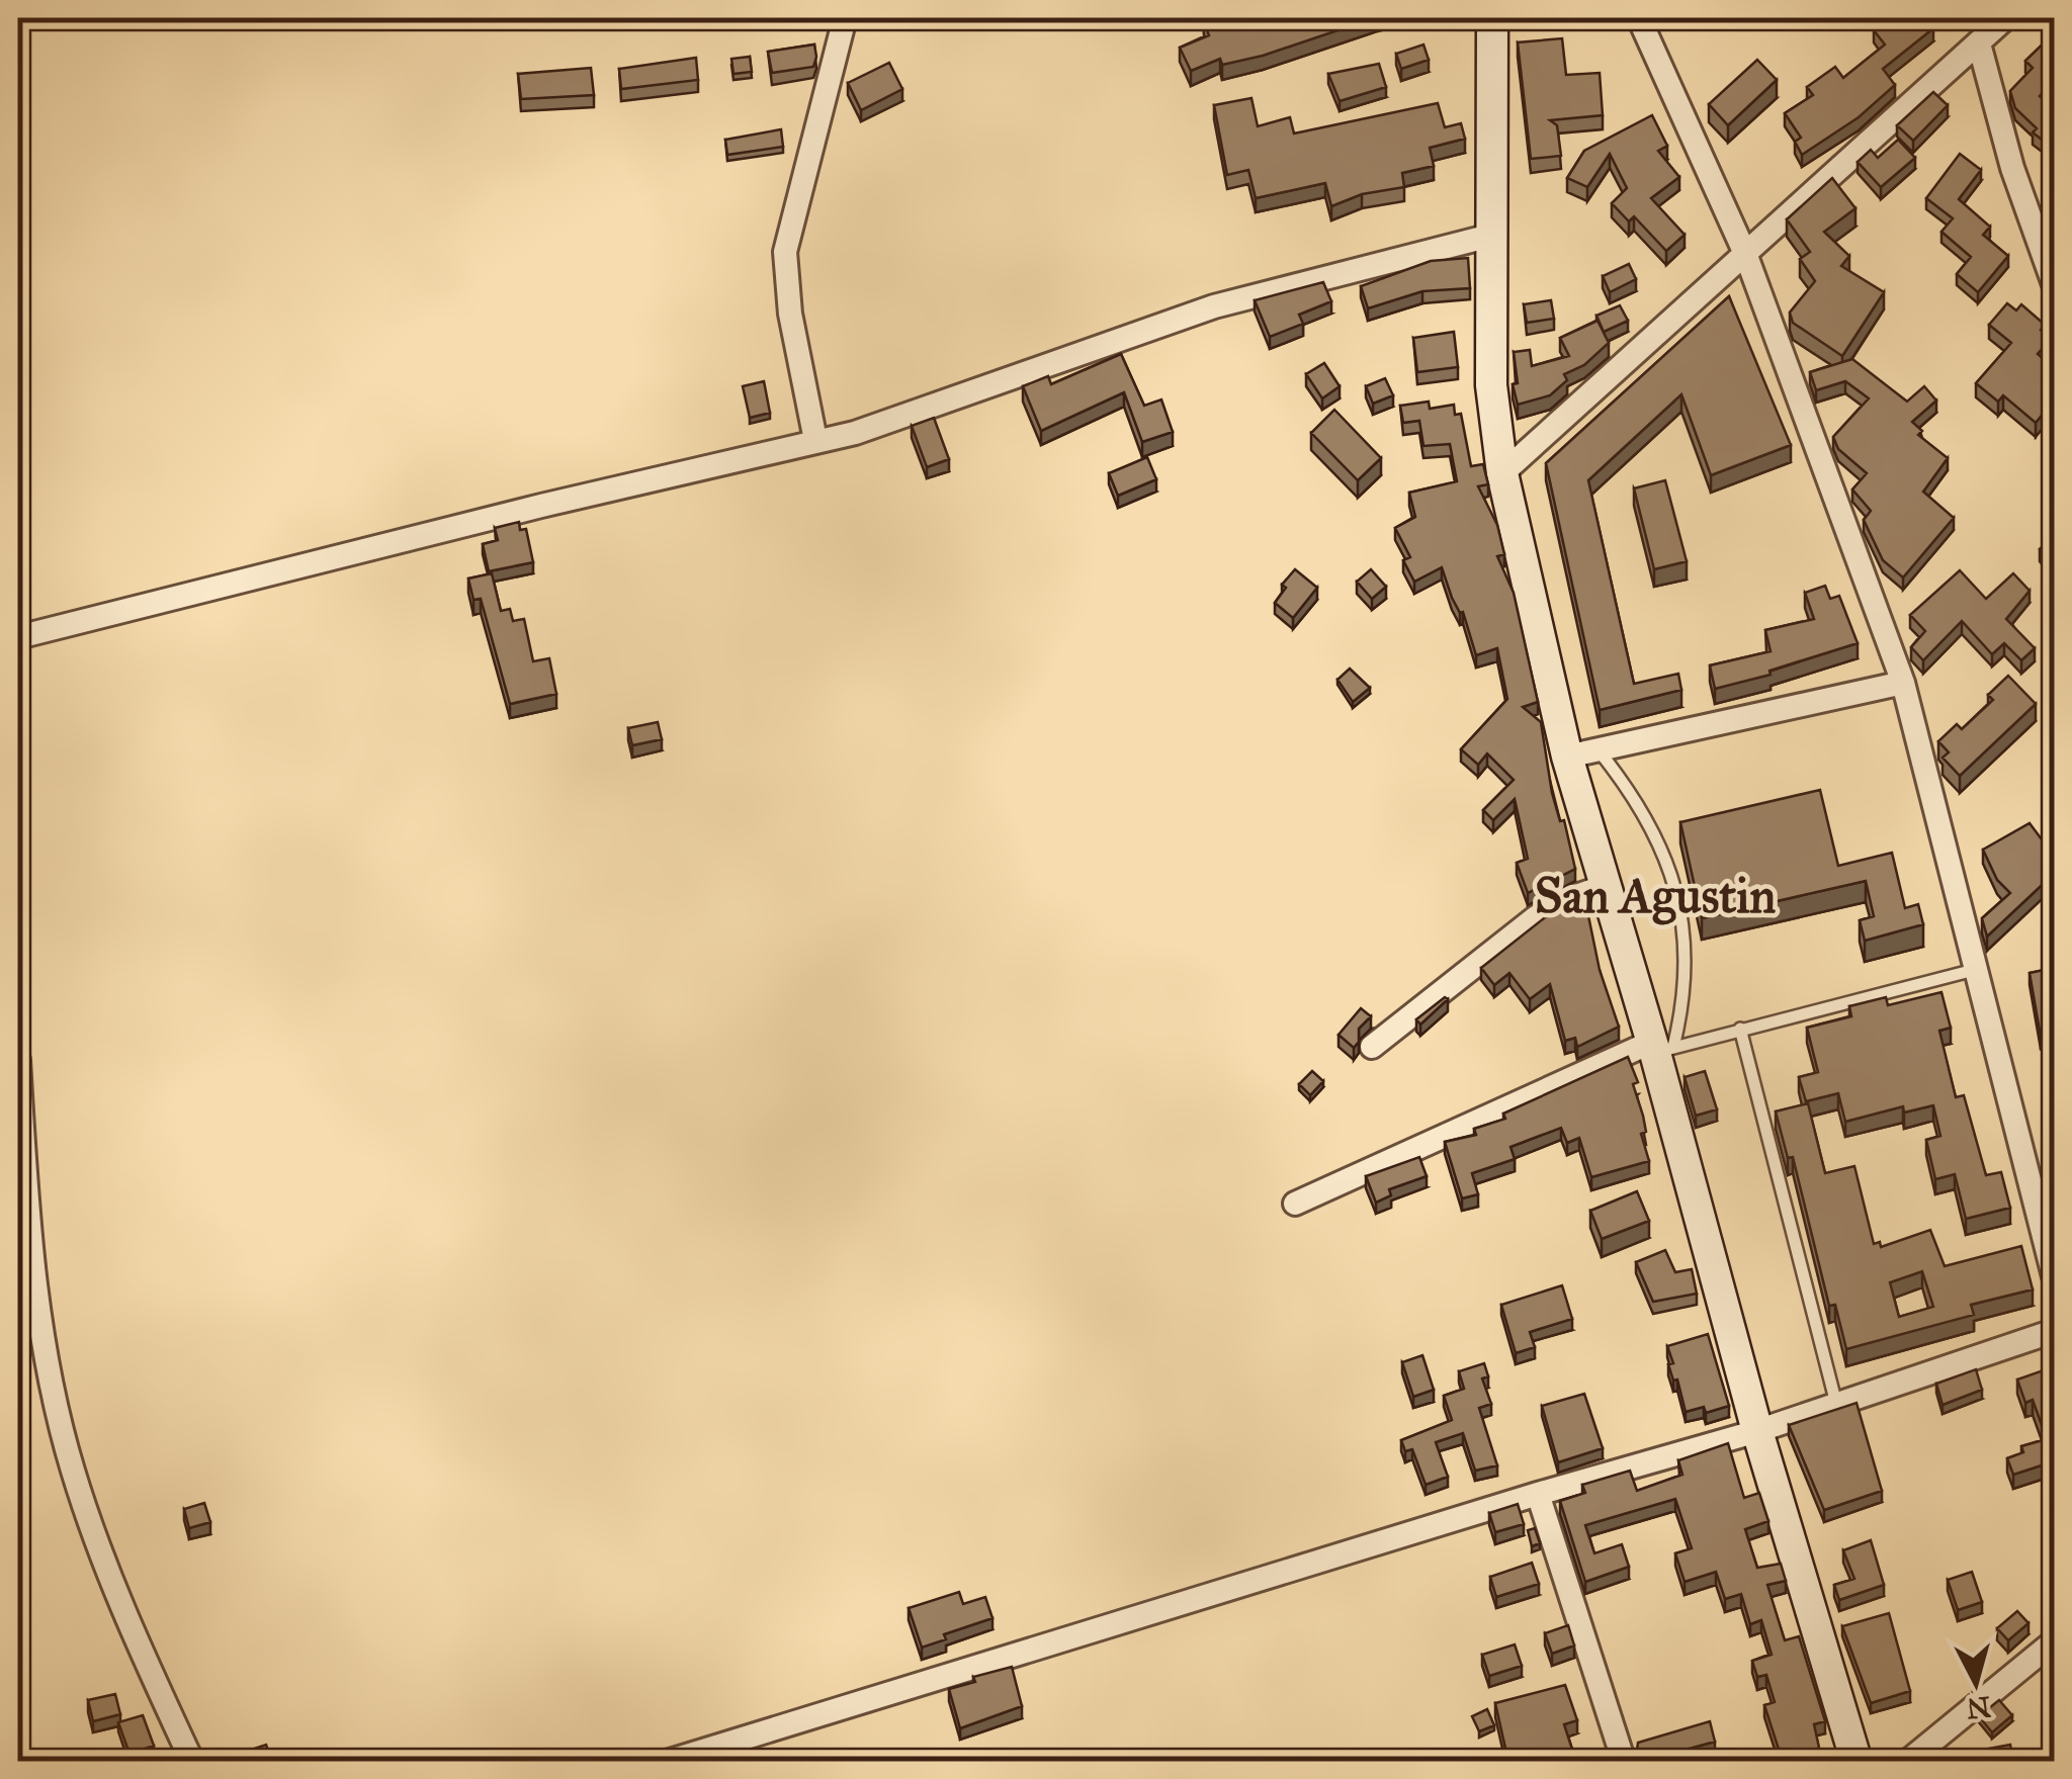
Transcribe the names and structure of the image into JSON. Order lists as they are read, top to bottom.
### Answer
{
  "districts": ["San Agustin"],
  "north": "bottom"
}
